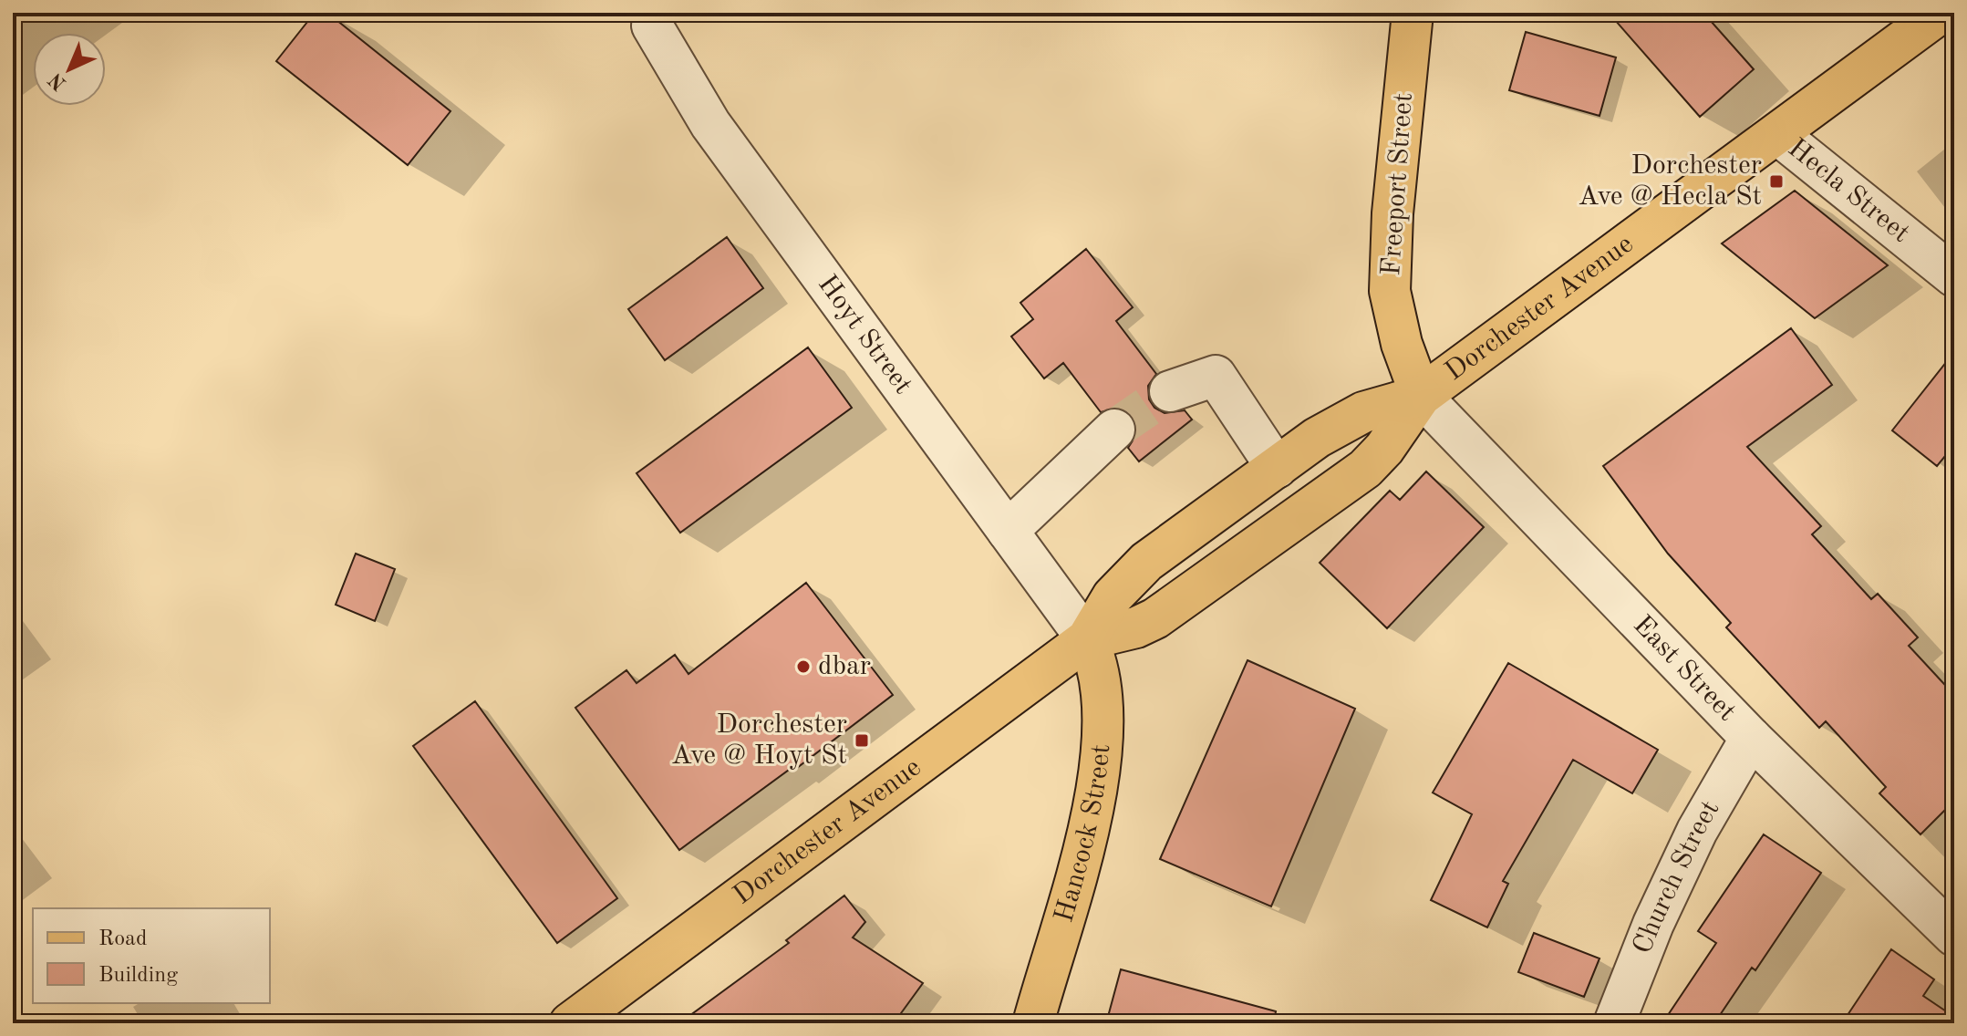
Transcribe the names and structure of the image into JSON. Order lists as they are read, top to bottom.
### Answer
{
  "streets": {
    "main road": ["Freeport Street", "Dorchester Avenue", "Hancock Street"],
    "street": [
      "Hecla Street",
      "Hoyt Street",
      "East Street",
      "Church Street"
    ]
  },
  "crossings": [
    ["Freeport Street", "Dorchester Avenue"],
    ["Freeport Street", "East Street"],
    ["Hecla Street", "Dorchester Avenue"],
    ["Dorchester Avenue", "Hoyt Street"],
    ["Dorchester Avenue", "East Street"],
    ["Dorchester Avenue", "Hancock Street"],
    ["Hoyt Street", "Hancock Street"],
    ["East Street", "Church Street"]
  ],
  "places": {
    "transit": ["Dorchester Ave @ Hecla St", "Dorchester Ave @ Hoyt St"],
    "other": ["dbar"]
  },
  "legend": ["Road", "Building"],
  "north": "bottom left"
}
